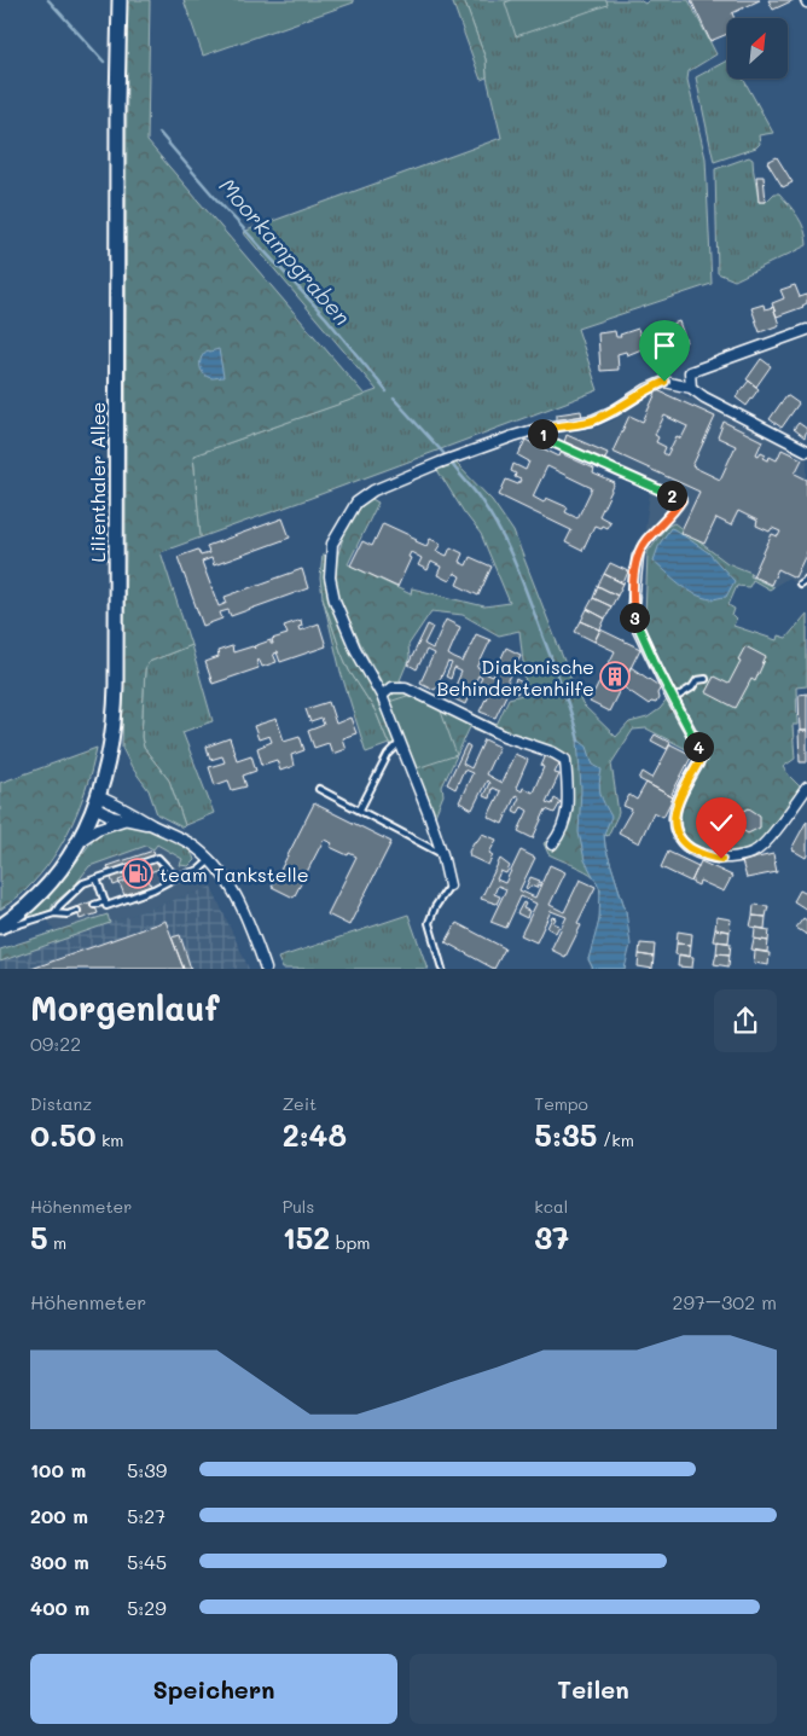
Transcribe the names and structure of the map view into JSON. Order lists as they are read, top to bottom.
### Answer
{
  "streets": {
    "main road": ["Lilienthaler Allee"]
  },
  "water": ["Moorkampgraben"],
  "places": {
    "building": ["Diakonische Behindertenhilfe"],
    "fuel station": ["team Tankstelle"]
  },
  "north": "top right",
  "page": {
    "pins": [
      "1",
      "2",
      "3",
      "4"
    ],
    "heading": ["Morgenlauf", "09:22"],
    "stats": [
      ["Distanz", "0.50 km"],
      ["Zeit", "2:48"],
      ["Tempo", "5:35 /km"],
      ["Höhenmeter", "5 m"],
      ["Puls", "152 bpm"],
      ["kcal", "37"]
    ],
    "chart": ["Höhenmeter", "297–302 m"],
    "list": [
      {
        "name": "100 m",
        "note": "5:39"
      },
      {
        "name": "200 m",
        "note": "5:27"
      },
      {
        "name": "300 m",
        "note": "5:45"
      },
      {
        "name": "400 m",
        "note": "5:29"
      }
    ],
    "buttons": ["Speichern", "Teilen"]
  }
}
